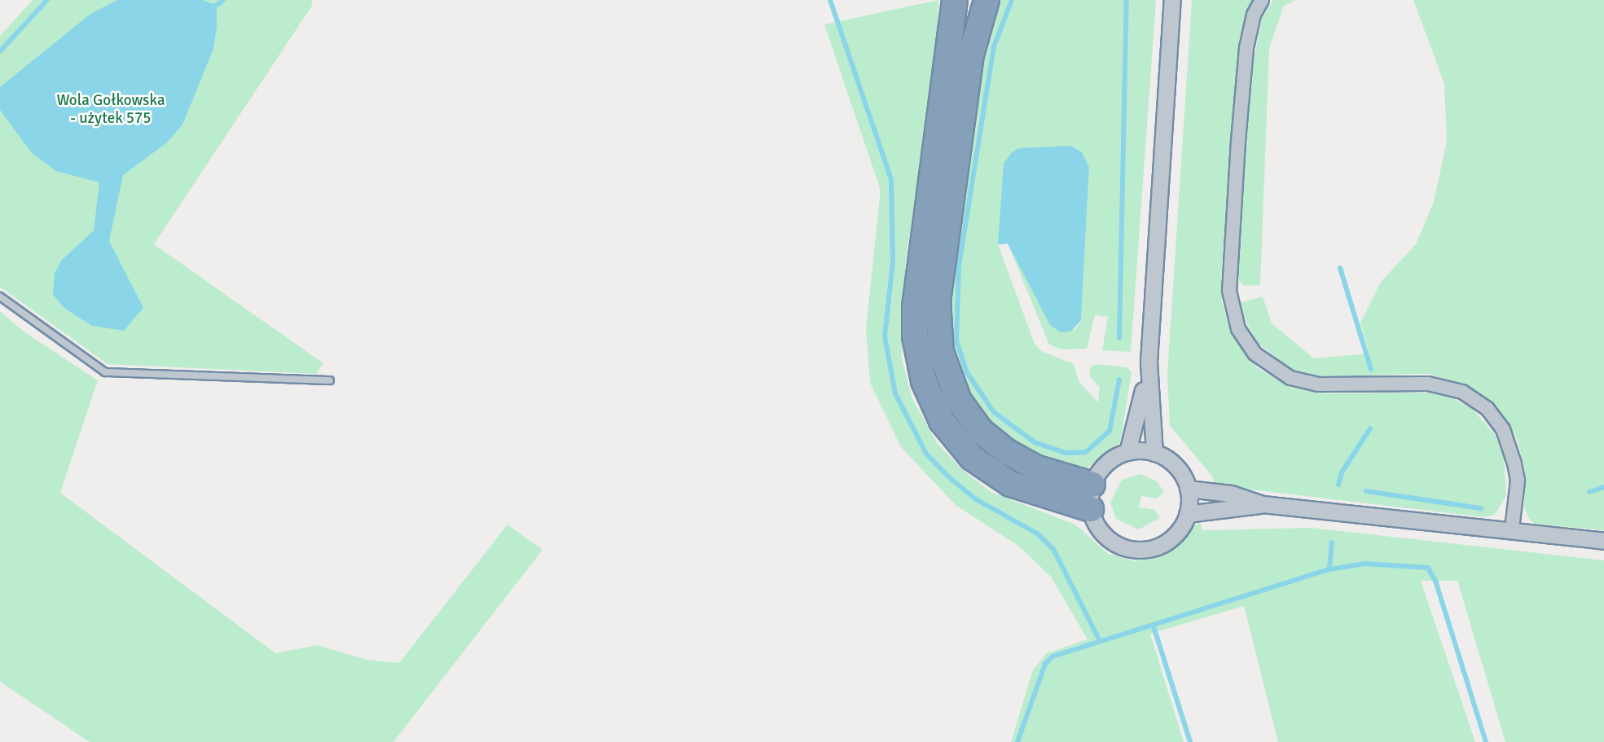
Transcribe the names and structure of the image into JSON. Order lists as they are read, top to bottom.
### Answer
{
  "parks": ["Wola Gołkowska - użytek 575"]
}
